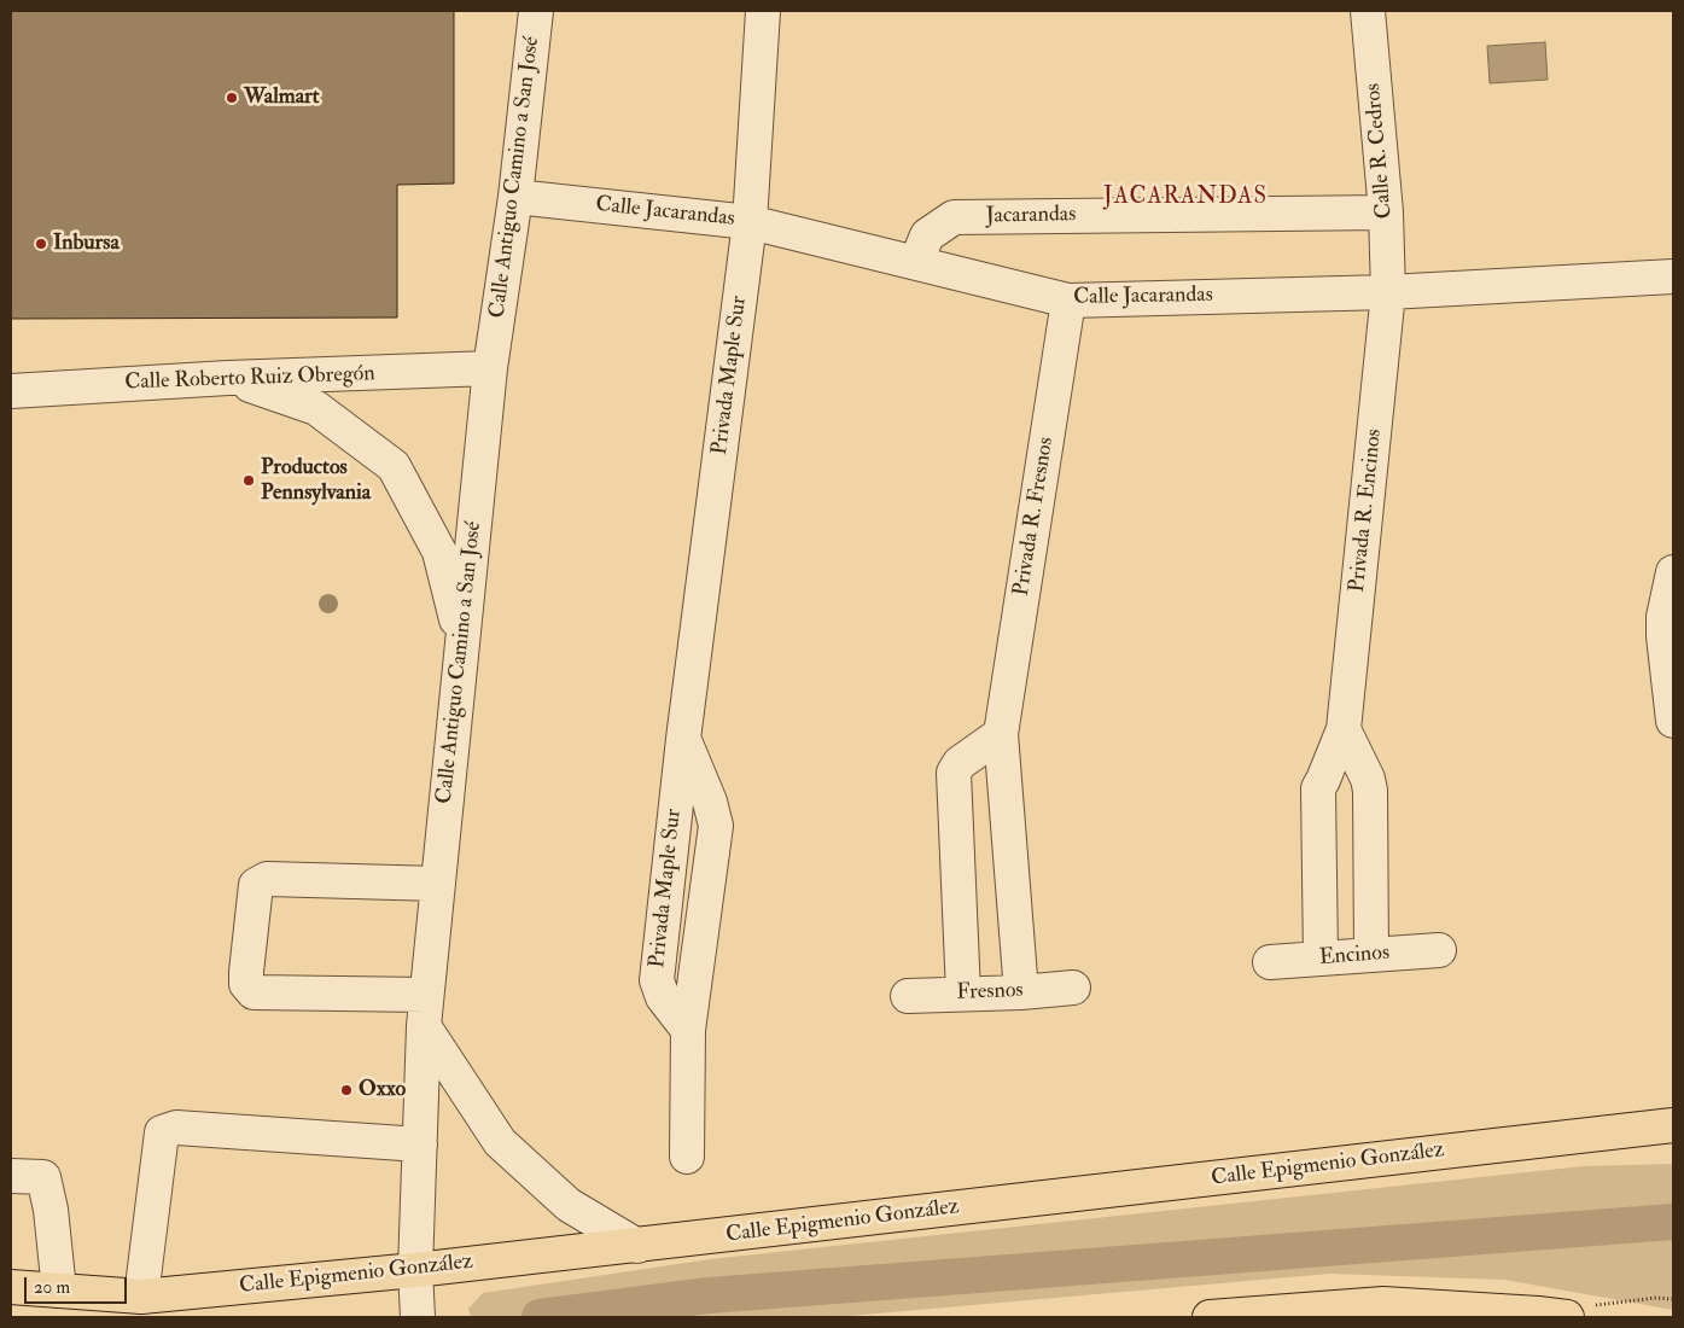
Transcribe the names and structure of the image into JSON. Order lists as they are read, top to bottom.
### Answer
{
  "streets": {
    "main road": ["Calle Epigmenio González"],
    "street": [
      "Calle R. Cedros",
      "Calle Antiguo Camino a San José",
      "Calle Jacarandas",
      "Jacarandas",
      "Privada Maple Sur",
      "Calle Roberto Ruiz Obregón",
      "Privada R. Encinos",
      "Privada R. Fresnos",
      "Encinos",
      "Fresnos"
    ]
  },
  "crossings": [
    ["Calle R. Cedros", "Calle Jacarandas"],
    ["Calle R. Cedros", "Jacarandas"],
    ["Calle R. Cedros", "Privada R. Encinos"],
    ["Calle Antiguo Camino a San José", "Calle Jacarandas"],
    ["Calle Antiguo Camino a San José", "Calle Roberto Ruiz Obregón"],
    ["Calle Antiguo Camino a San José", "Calle Epigmenio González"],
    ["Calle Jacarandas", "Jacarandas"],
    ["Calle Jacarandas", "Privada Maple Sur"],
    ["Calle Jacarandas", "Privada R. Encinos"],
    ["Calle Jacarandas", "Privada R. Fresnos"],
    ["Privada R. Encinos", "Encinos"],
    ["Privada R. Fresnos", "Fresnos"]
  ],
  "districts": ["JACARANDAS"],
  "places": [
    "Walmart",
    "Inbursa",
    "Productos Pennsylvania",
    "Oxxo"
  ],
  "scale_bar": "20 m"
}
